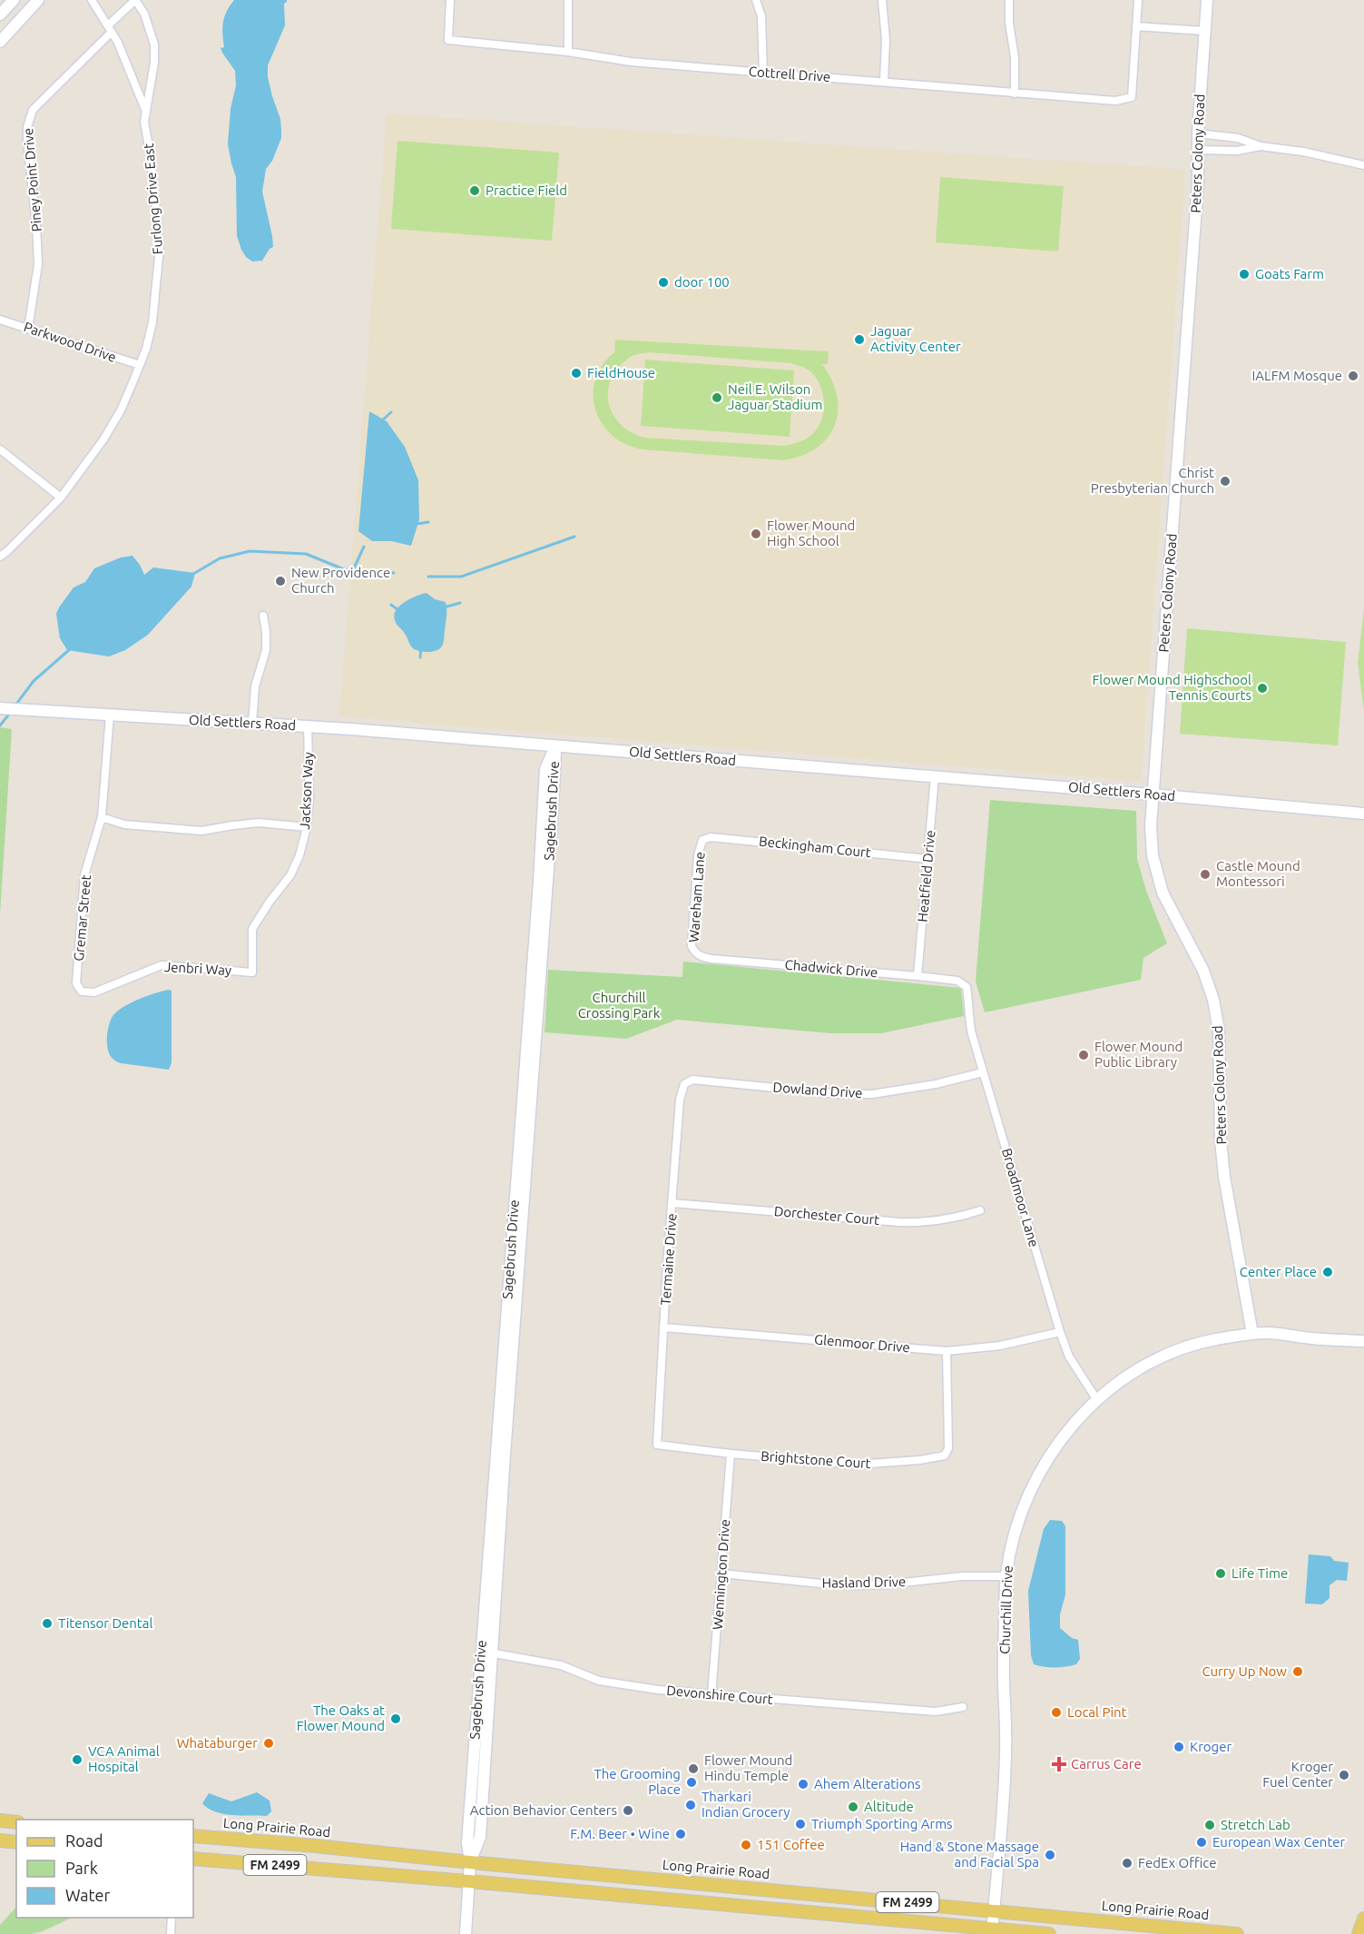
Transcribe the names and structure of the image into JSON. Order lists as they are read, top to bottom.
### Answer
{
  "streets": {
    "main road": ["Long Prairie Road", "FM 2499"],
    "street": [
      "Cottrell Drive",
      "Peters Colony Road",
      "Piney Point Drive",
      "Furlong Drive East",
      "Parkwood Drive",
      "Old Settlers Road",
      "Jackson Way",
      "Sagebrush Drive",
      "Beckingham Court",
      "Heatfield Drive",
      "Wareham Lane",
      "Gremar Street",
      "Jenbri Way",
      "Chadwick Drive",
      "Dowland Drive",
      "Broadmoor Lane",
      "Dorchester Court",
      "Termaine Drive",
      "Glenmoor Drive",
      "Brightstone Court",
      "Wennington Drive",
      "Hasland Drive",
      "Churchill Drive",
      "Devonshire Court"
    ]
  },
  "crossings": [
    ["Peters Colony Road", "Old Settlers Road"],
    ["Peters Colony Road", "Churchill Drive"],
    ["Piney Point Drive", "Furlong Drive East"],
    ["Piney Point Drive", "Parkwood Drive"],
    ["Furlong Drive East", "Parkwood Drive"],
    ["Old Settlers Road", "Jackson Way"],
    ["Old Settlers Road", "Sagebrush Drive"],
    ["Old Settlers Road", "Heatfield Drive"],
    ["Old Settlers Road", "Gremar Street"],
    ["Jackson Way", "Jenbri Way"],
    ["Sagebrush Drive", "Devonshire Court"],
    ["Sagebrush Drive", "Long Prairie Road"],
    ["Sagebrush Drive", "FM 2499"],
    ["Beckingham Court", "Heatfield Drive"],
    ["Beckingham Court", "Wareham Lane"],
    ["Heatfield Drive", "Chadwick Drive"],
    ["Wareham Lane", "Chadwick Drive"],
    ["Gremar Street", "Jenbri Way"],
    ["Chadwick Drive", "Broadmoor Lane"],
    ["Dowland Drive", "Broadmoor Lane"],
    ["Dowland Drive", "Termaine Drive"],
    ["Broadmoor Lane", "Glenmoor Drive"],
    ["Broadmoor Lane", "Churchill Drive"],
    ["Dorchester Court", "Termaine Drive"],
    ["Termaine Drive", "Glenmoor Drive"],
    ["Termaine Drive", "Brightstone Court"],
    ["Glenmoor Drive", "Brightstone Court"],
    ["Brightstone Court", "Wennington Drive"],
    ["Wennington Drive", "Hasland Drive"],
    ["Wennington Drive", "Devonshire Court"],
    ["Hasland Drive", "Churchill Drive"],
    ["Churchill Drive", "Long Prairie Road"],
    ["Churchill Drive", "FM 2499"]
  ],
  "parks": ["Churchill Crossing Park"],
  "places": {
    "other": [
      "Practice Field",
      "Goats Farm",
      "door 100",
      "Jaguar Activity Center",
      "FieldHouse",
      "IALFM Mosque",
      "Neil E. Wilson Jaguar Stadium",
      "Christ Presbyterian Church",
      "Flower Mound High School",
      "New Providence Church",
      "Flower Mound Highschool Tennis Courts",
      "Castle Mound Montessori",
      "Flower Mound Public Library",
      "Center Place",
      "Life Time",
      "Titensor Dental",
      "Curry Up Now",
      "Local Pint",
      "The Oaks at Flower Mound",
      "Whataburger",
      "Kroger",
      "VCA Animal Hospital",
      "Flower Mound Hindu Temple",
      "Kroger Fuel Center",
      "The Grooming Place",
      "Ahem Alterations",
      "Tharkari Indian Grocery",
      "Altitude",
      "Action Behavior Centers",
      "Triumph Sporting Arms",
      "Stretch Lab",
      "F.M. Beer • Wine",
      "European Wax Center",
      "151 Coffee",
      "Hand & Stone Massage and Facial Spa",
      "FedEx Office"
    ],
    "health": ["Carrus Care"]
  },
  "legend": ["Road", "Park", "Water"]
}
